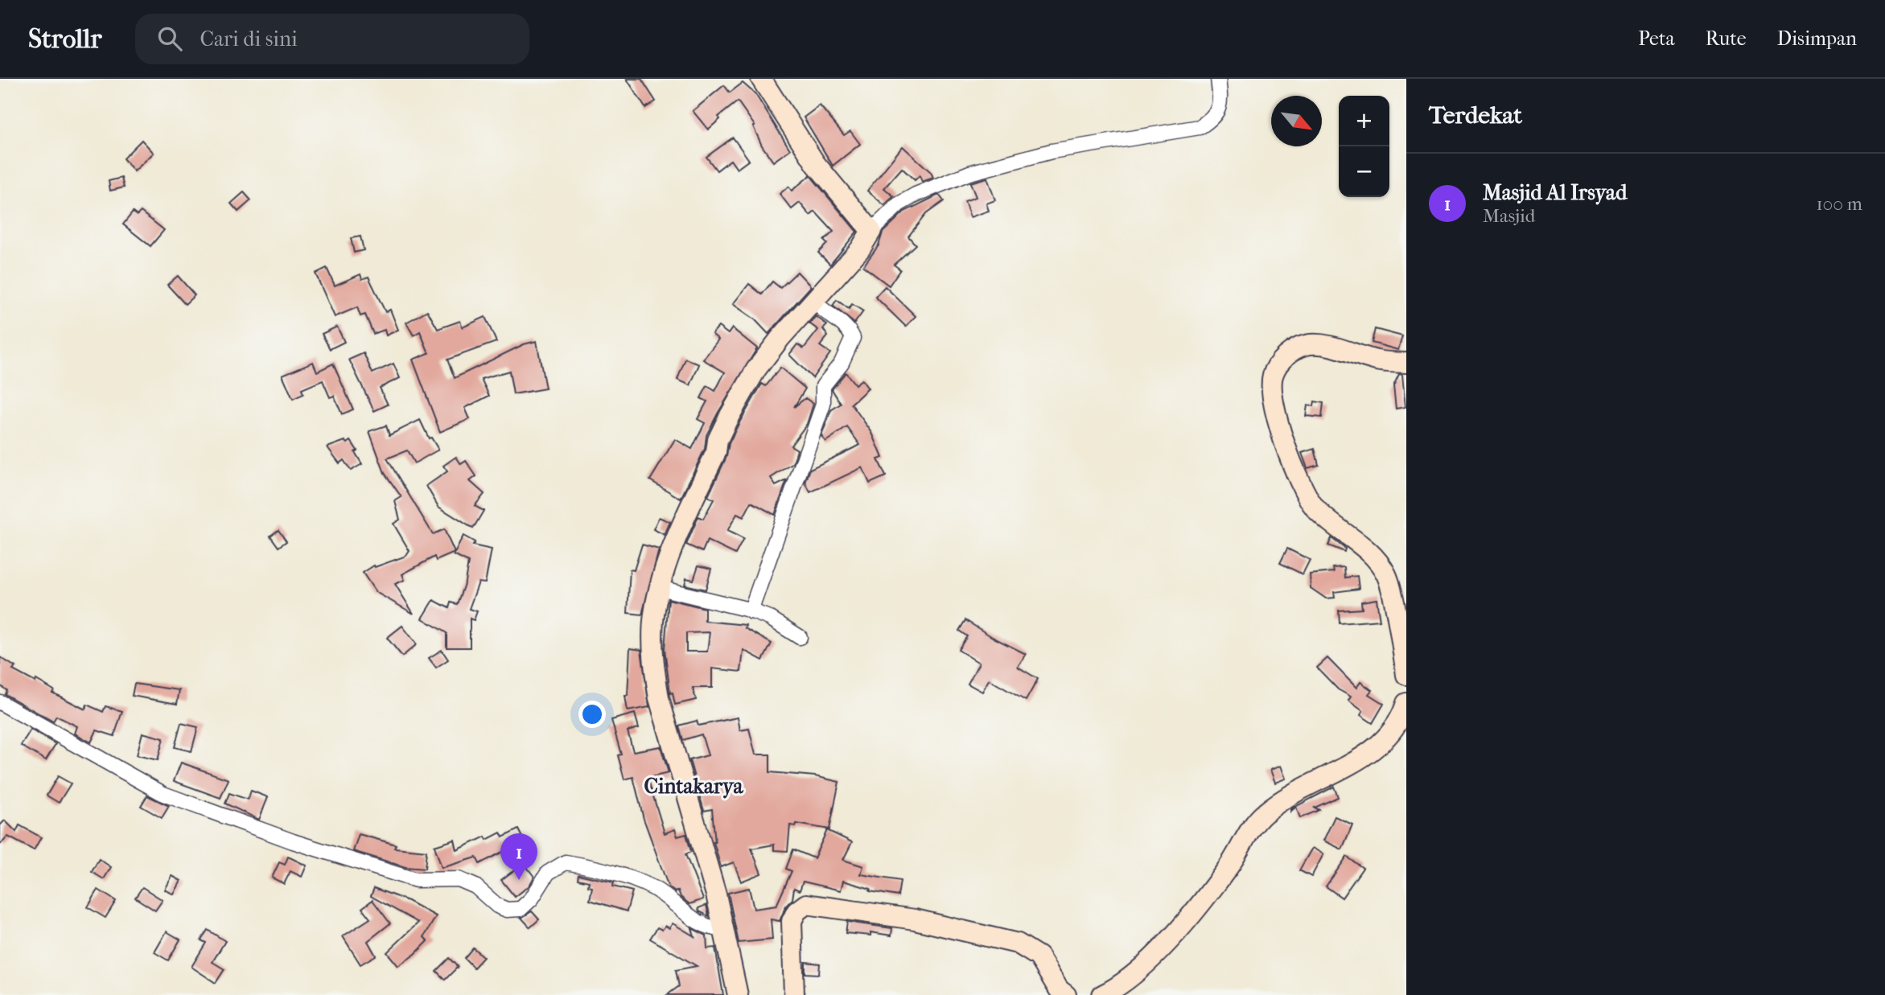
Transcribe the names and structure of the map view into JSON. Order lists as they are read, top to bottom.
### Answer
{
  "districts": ["Cintakarya"],
  "north": "bottom right",
  "page": {
    "header": "Strollr",
    "search": "Cari di sini",
    "nav": ["Peta", "Rute", "Disimpan"],
    "heading": "Terdekat",
    "map_buttons": ["+", "−"],
    "list": [
      {
        "mark": "1",
        "name": "Masjid Al Irsyad",
        "note": "Masjid",
        "value": "100 m"
      }
    ],
    "pins": "1"
  }
}
